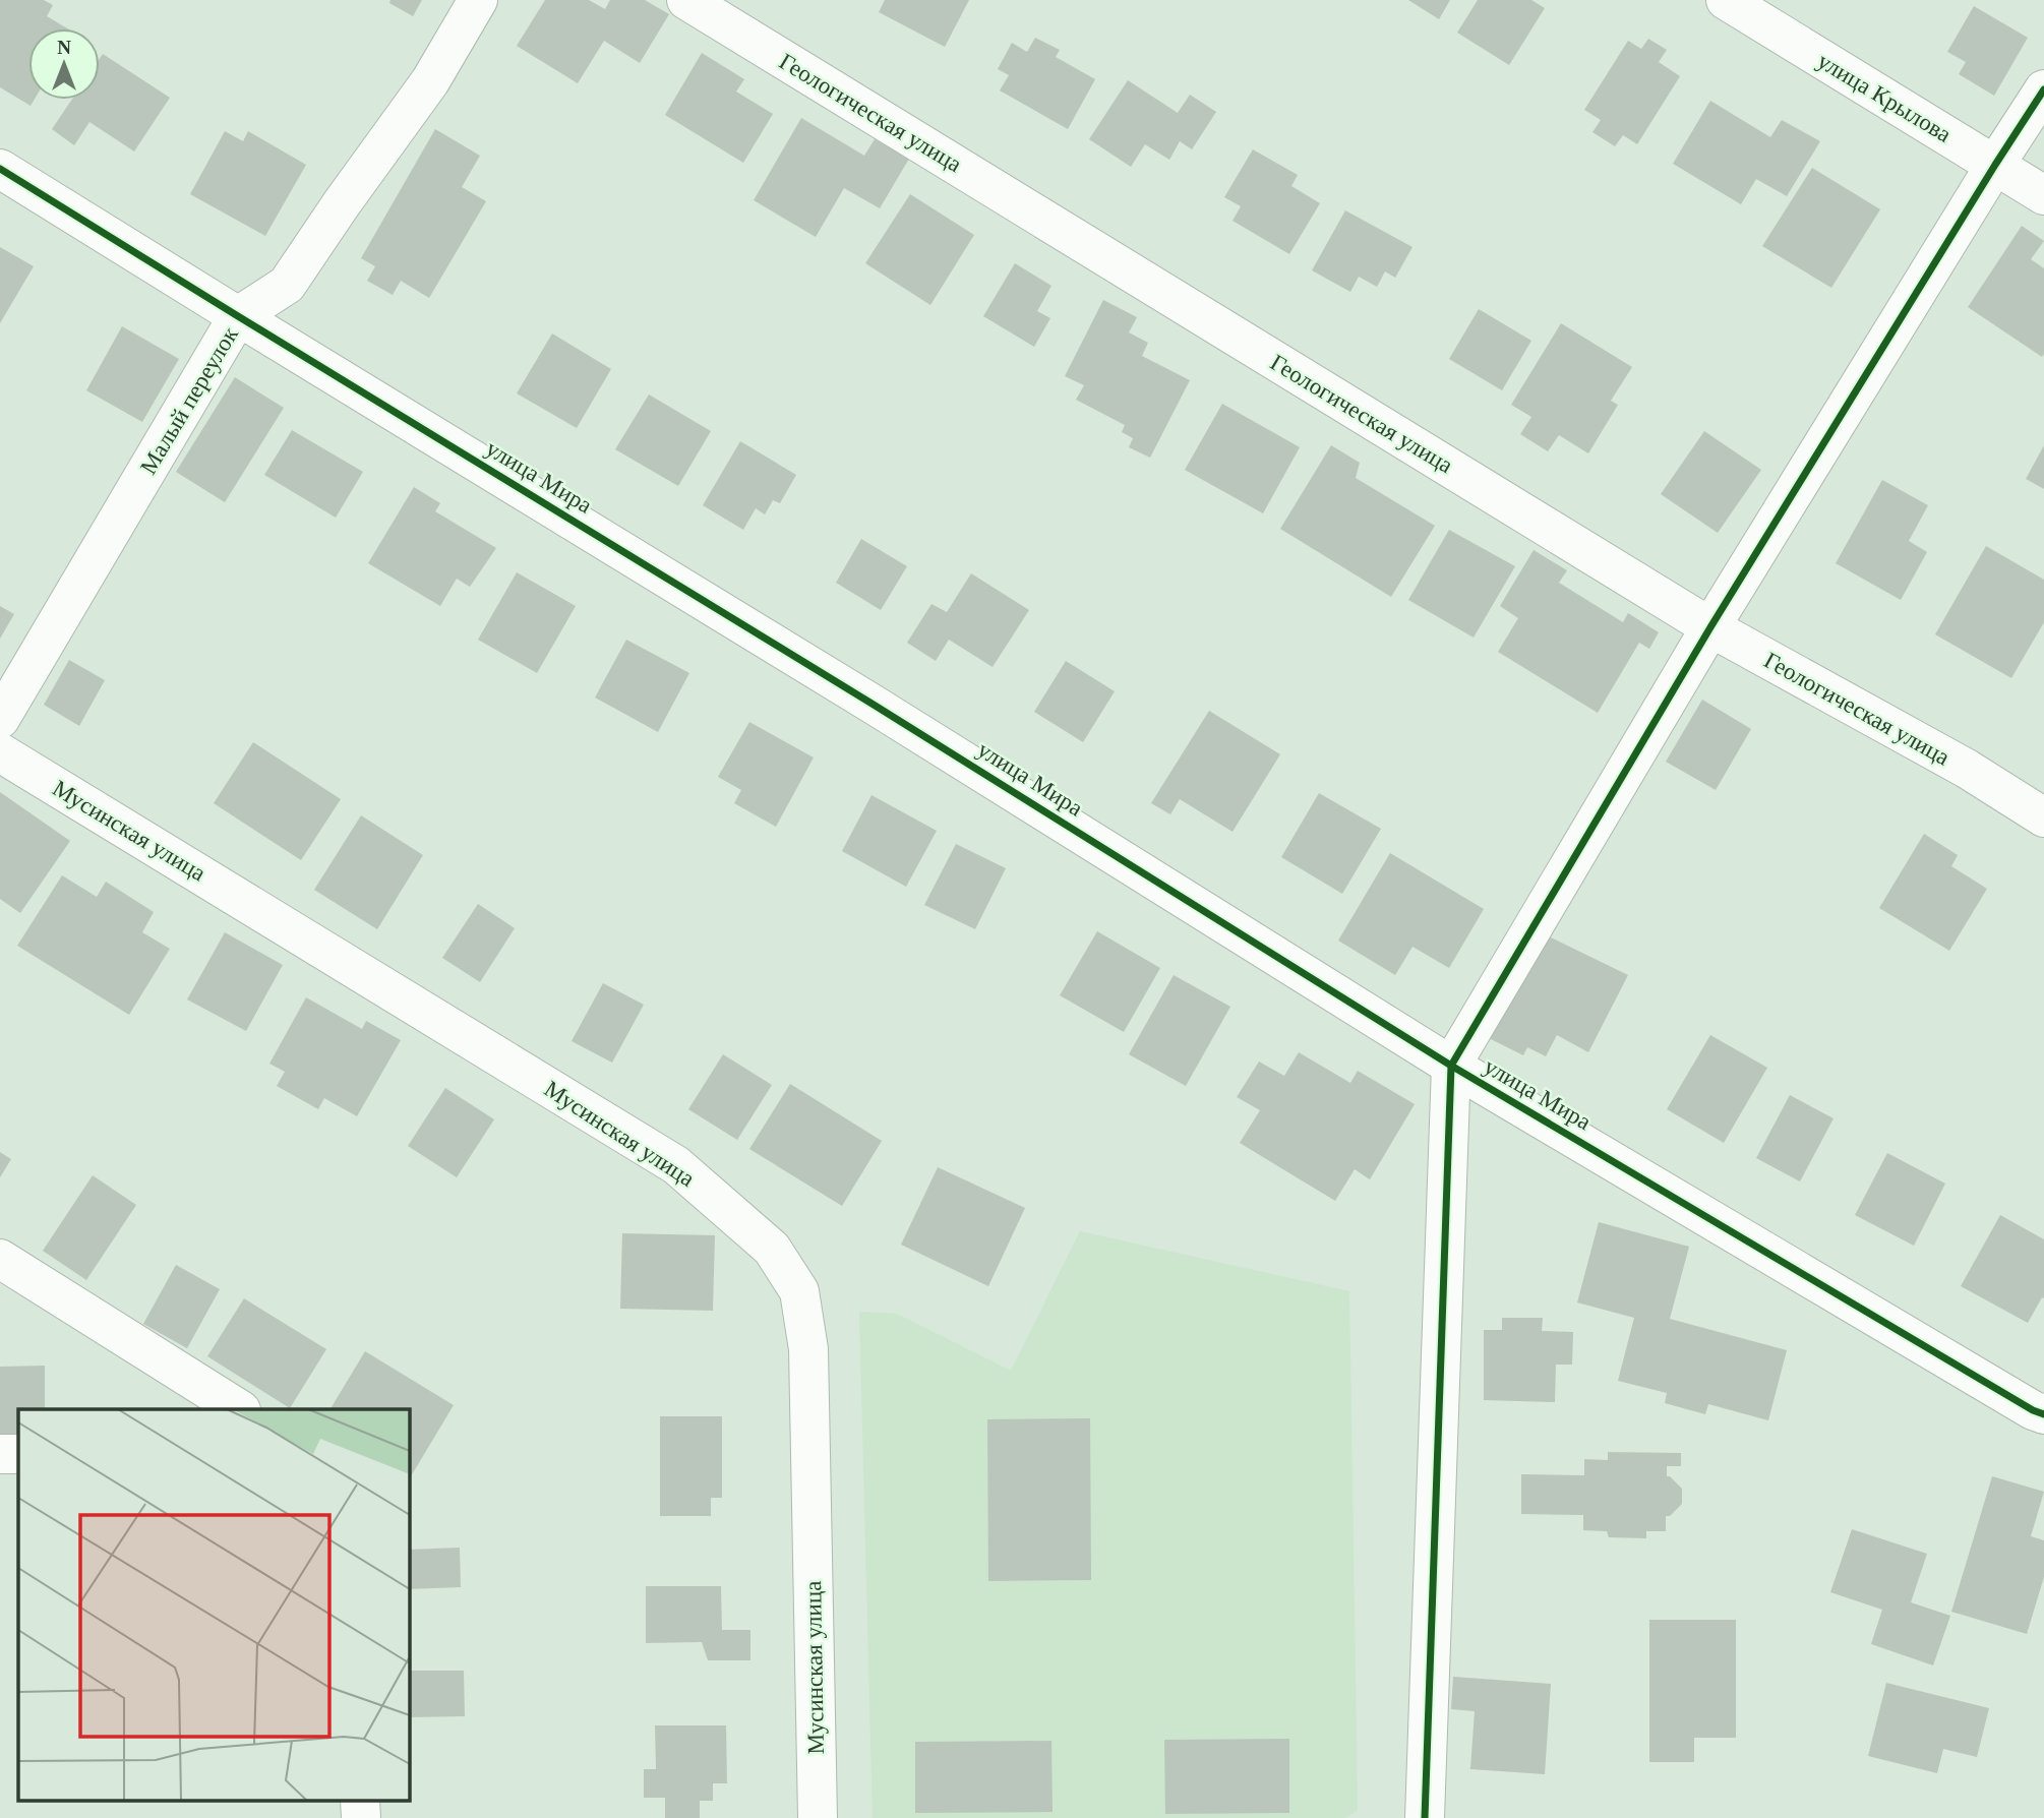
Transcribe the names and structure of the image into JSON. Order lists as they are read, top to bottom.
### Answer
{
  "streets": {
    "street": [
      "улица Крылова",
      "Геологическая улица",
      "Малый переулок",
      "улица Мира",
      "Мусинская улица"
    ]
  },
  "crossings": [
    ["Малый переулок", "улица Мира"]
  ],
  "north": "top"
}
